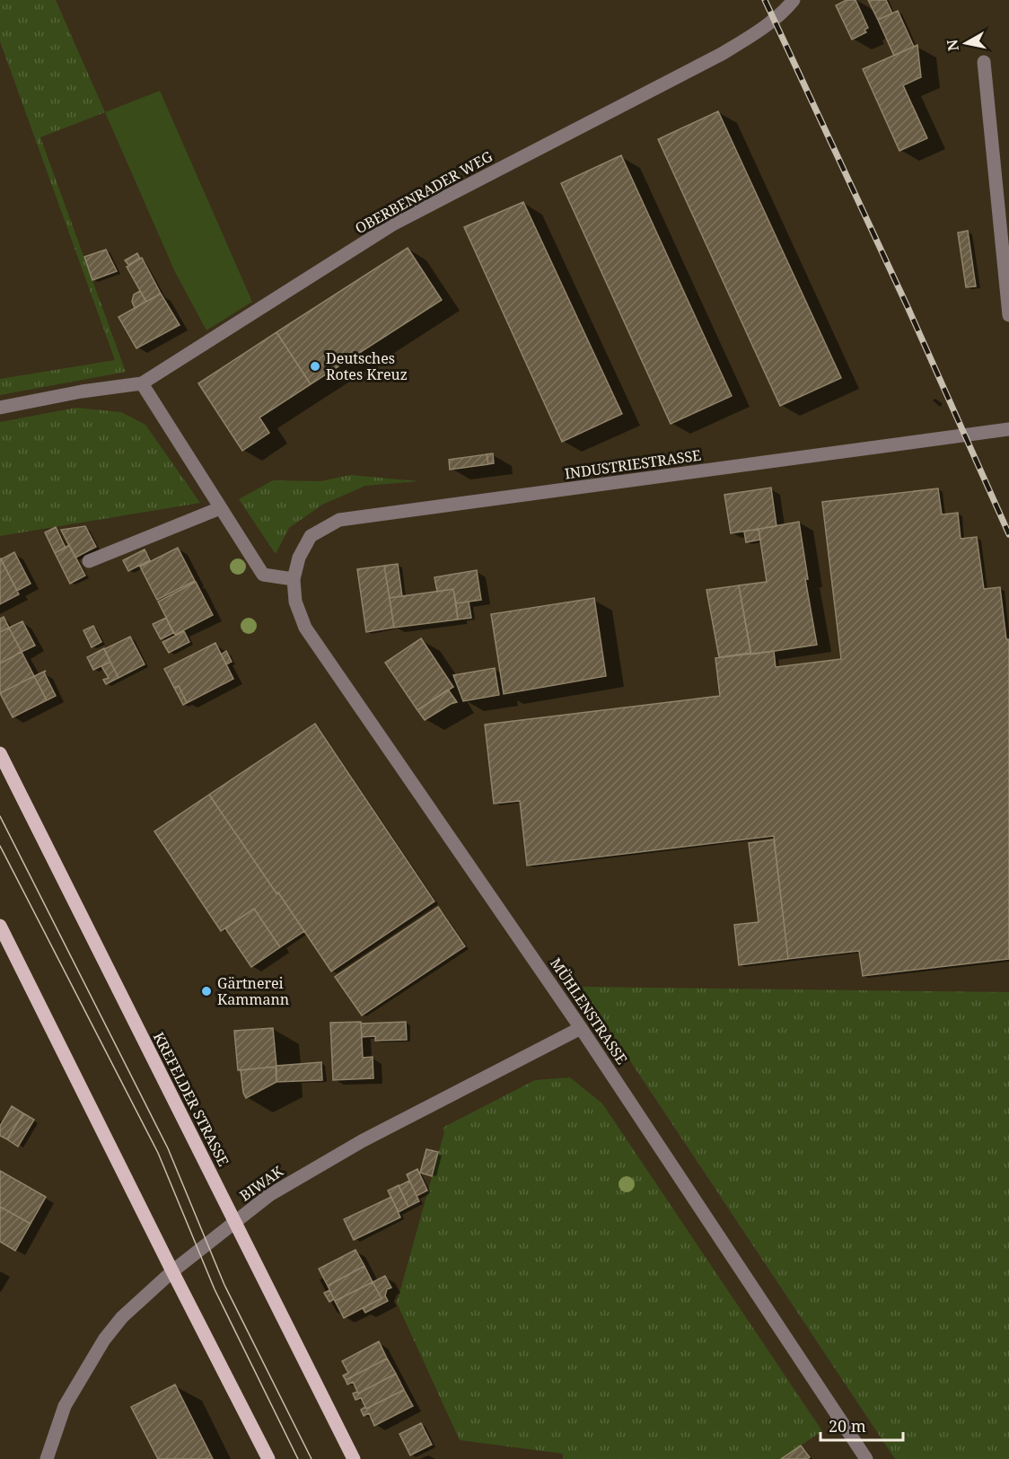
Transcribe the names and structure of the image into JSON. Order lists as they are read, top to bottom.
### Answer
{
  "streets": {
    "main road": ["KREFELDER STRASSE"],
    "street": [
      "OBERBENRADER WEG",
      "INDUSTRIESTRASSE",
      "MÜHLENSTRASSE",
      "BIWAK"
    ]
  },
  "crossings": [
    ["INDUSTRIESTRASSE", "MÜHLENSTRASSE"],
    ["MÜHLENSTRASSE", "BIWAK"],
    ["KREFELDER STRASSE", "BIWAK"]
  ],
  "places": ["Deutsches Rotes Kreuz", "Gärtnerei Kammann"],
  "scale_bar": "20 m",
  "north": "left"
}
